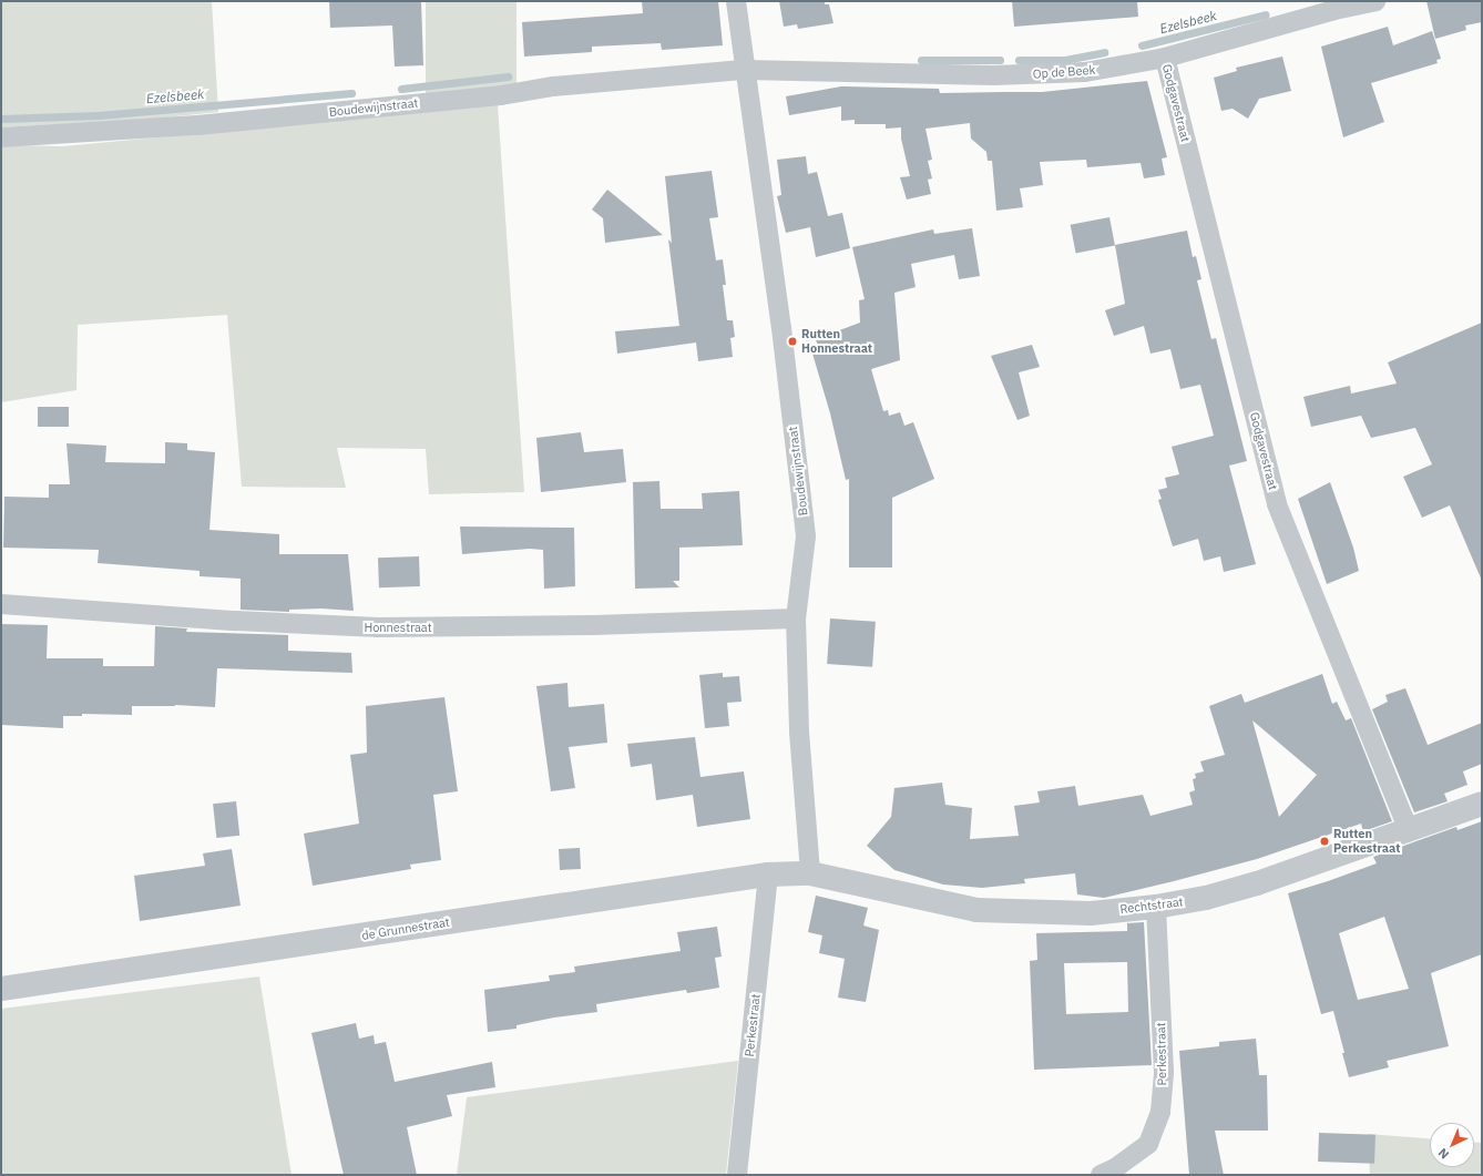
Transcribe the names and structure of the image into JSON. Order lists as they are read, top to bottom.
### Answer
{
  "streets": {
    "street": [
      "Op de Beek",
      "Godgavestraat",
      "Boudewijnstraat",
      "Honnestraat",
      "Rechtstraat",
      "de Grunnestraat",
      "Perkestraat"
    ]
  },
  "crossings": [
    ["Op de Beek", "Godgavestraat"],
    ["Op de Beek", "Boudewijnstraat"],
    ["Godgavestraat", "Rechtstraat"],
    ["Boudewijnstraat", "Honnestraat"],
    ["Boudewijnstraat", "Rechtstraat"],
    ["Boudewijnstraat", "de Grunnestraat"],
    ["Rechtstraat", "de Grunnestraat"],
    ["Rechtstraat", "Perkestraat"],
    ["de Grunnestraat", "Perkestraat"]
  ],
  "water": ["Ezelsbeek"],
  "places": ["Rutten Honnestraat", "Rutten Perkestraat"],
  "north": "bottom left"
}
